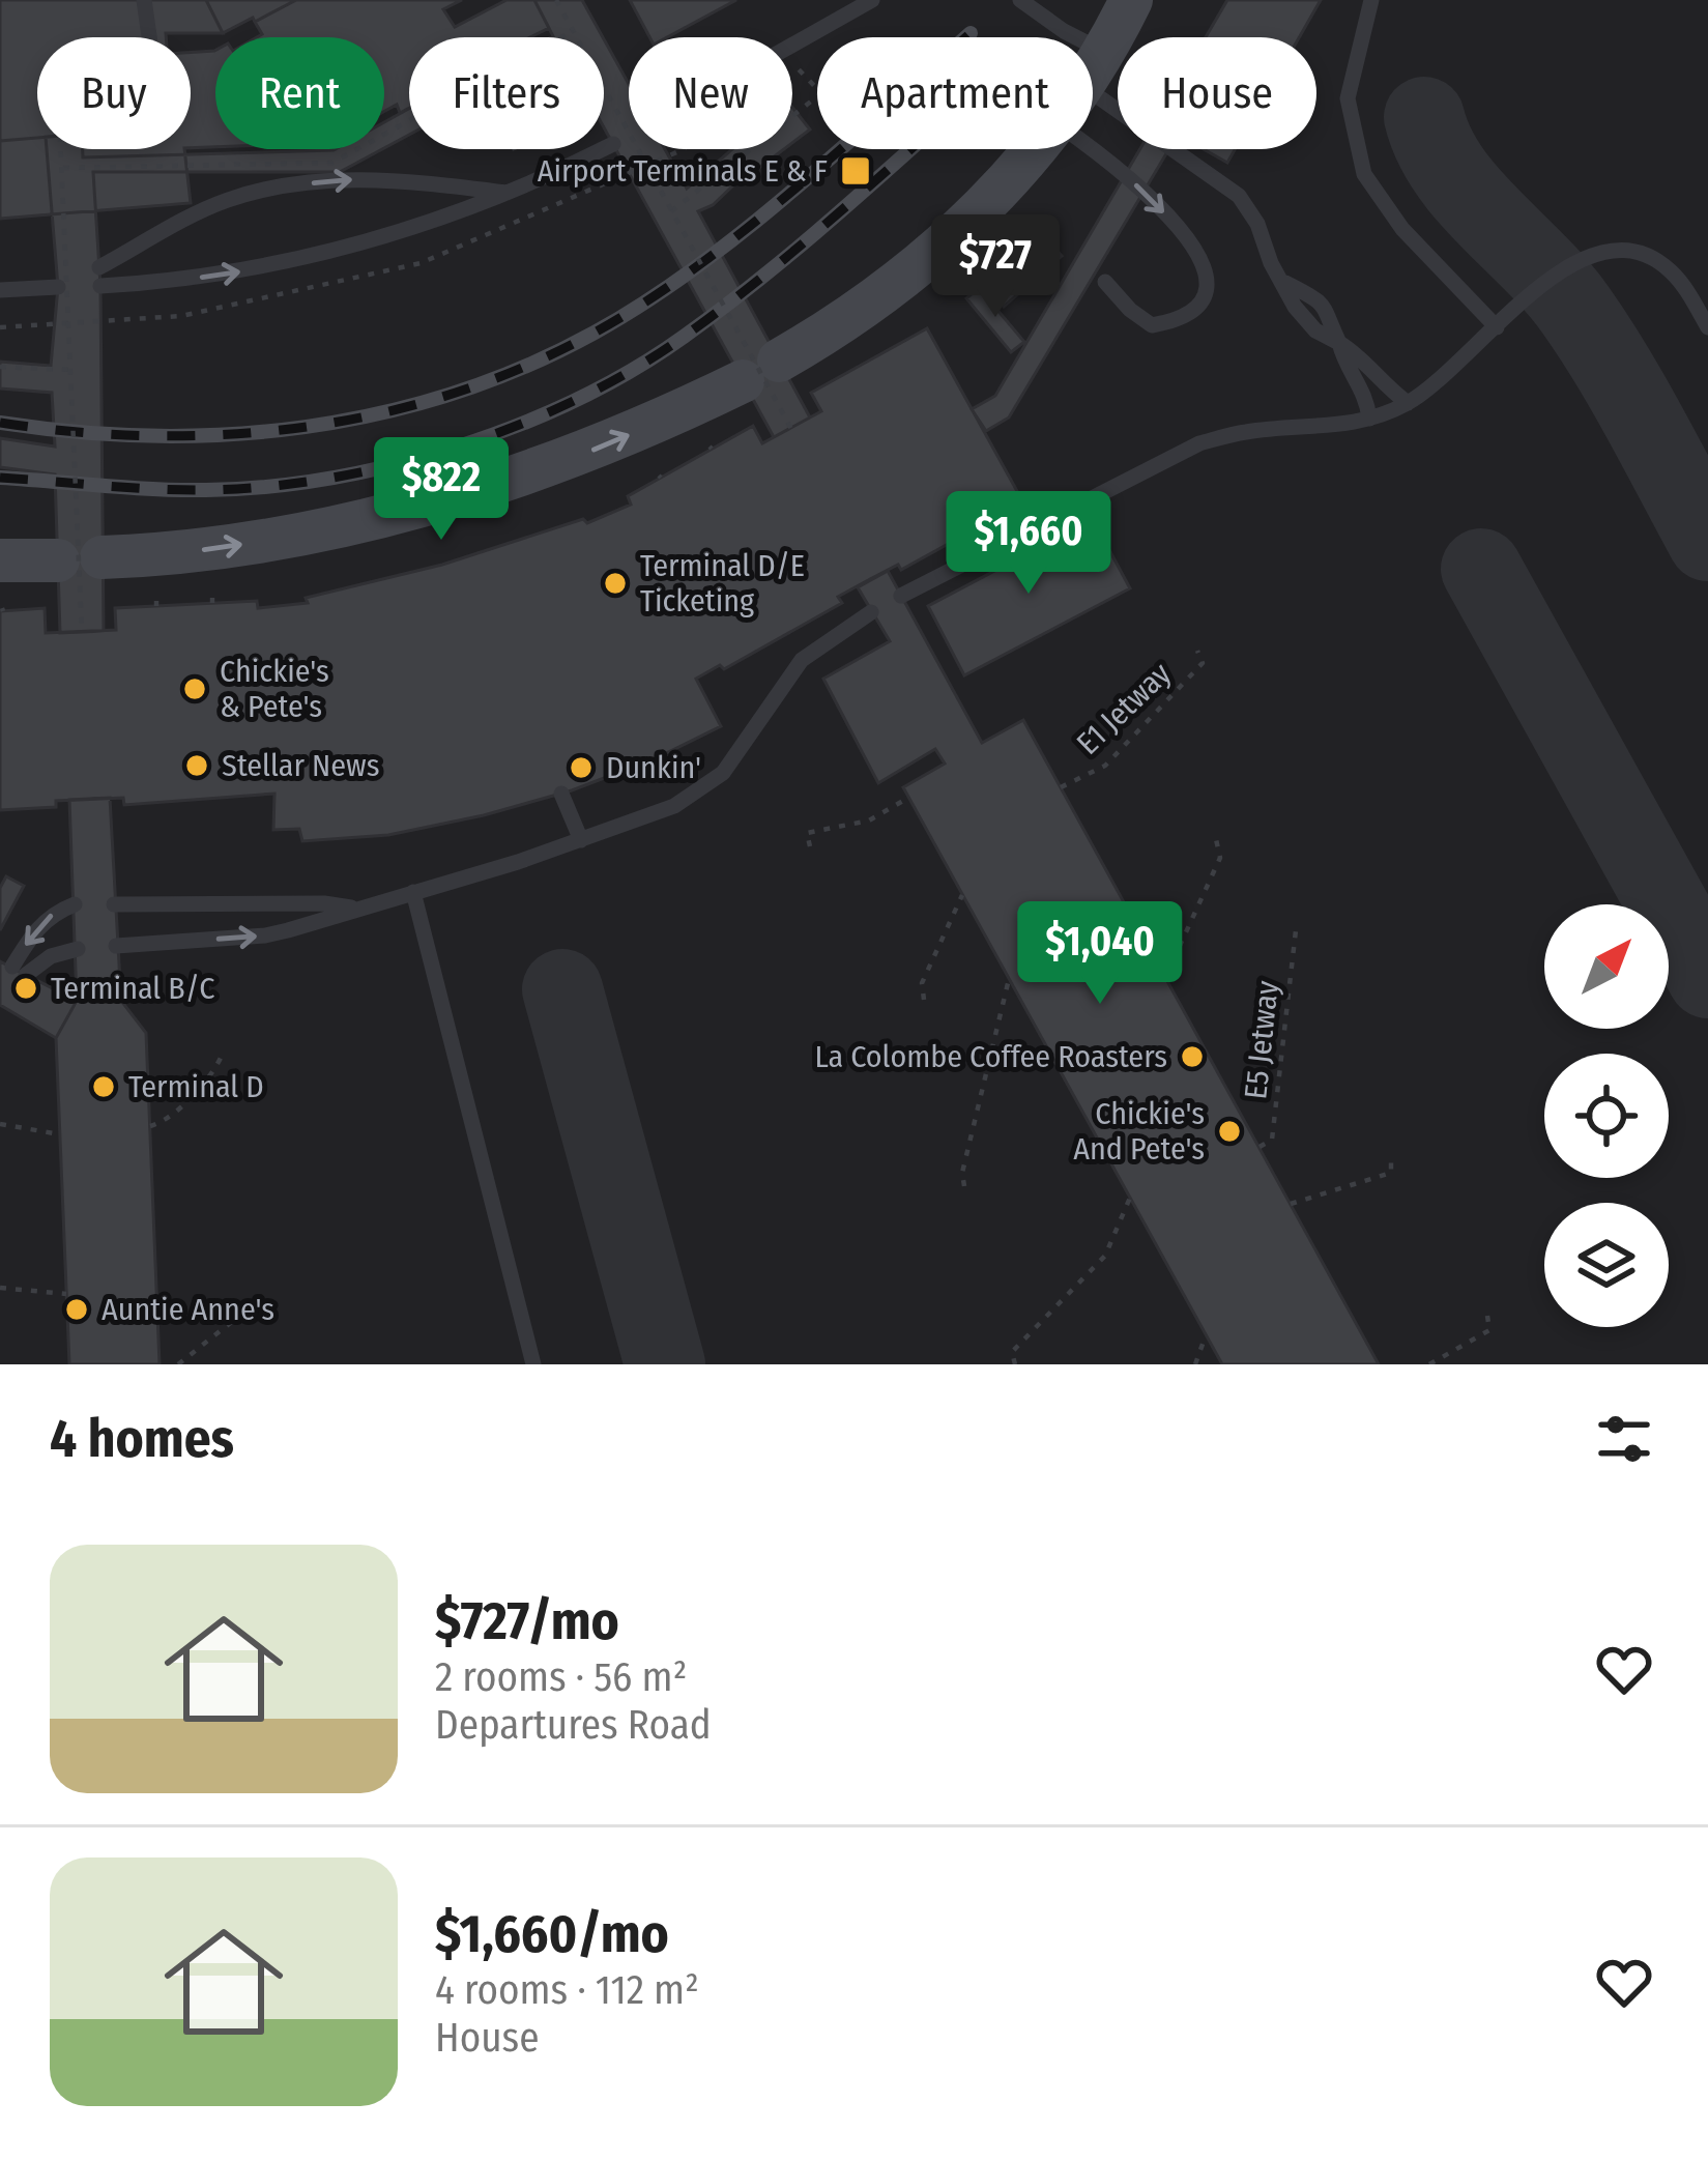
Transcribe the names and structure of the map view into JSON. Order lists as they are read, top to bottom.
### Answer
{
  "streets": {
    "path": ["E1 Jetway", "E5 Jetway"]
  },
  "places": {
    "transit": ["Airport Terminals E & F"],
    "other": [
      "Terminal D/E Ticketing",
      "Chickie's & Pete's",
      "Stellar News",
      "Dunkin'",
      "Terminal B/C",
      "La Colombe Coffee Roasters",
      "Terminal D",
      "Chickie's And Pete's",
      "Auntie Anne's"
    ]
  },
  "north": "top right",
  "page": {
    "chip": [
      "Buy",
      "Rent",
      "Filters",
      "New",
      "Apartment",
      "House"
    ],
    "price": [
      "$727",
      "$822",
      "$1,660",
      "$1,040"
    ],
    "heading": "4 homes",
    "list": [
      {
        "name": "$727/mo",
        "note": "2 rooms · 56 m² · Departures Road"
      },
      {
        "name": "$1,660/mo",
        "note": "4 rooms · 112 m² · House"
      }
    ]
  }
}
